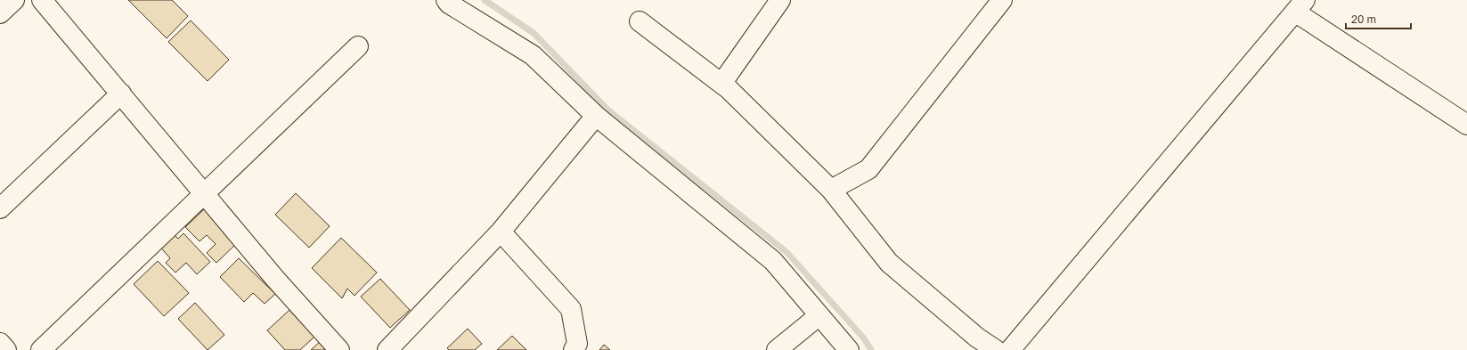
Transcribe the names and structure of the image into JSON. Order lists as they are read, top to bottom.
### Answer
{
  "scale_bar": "20 m"
}
